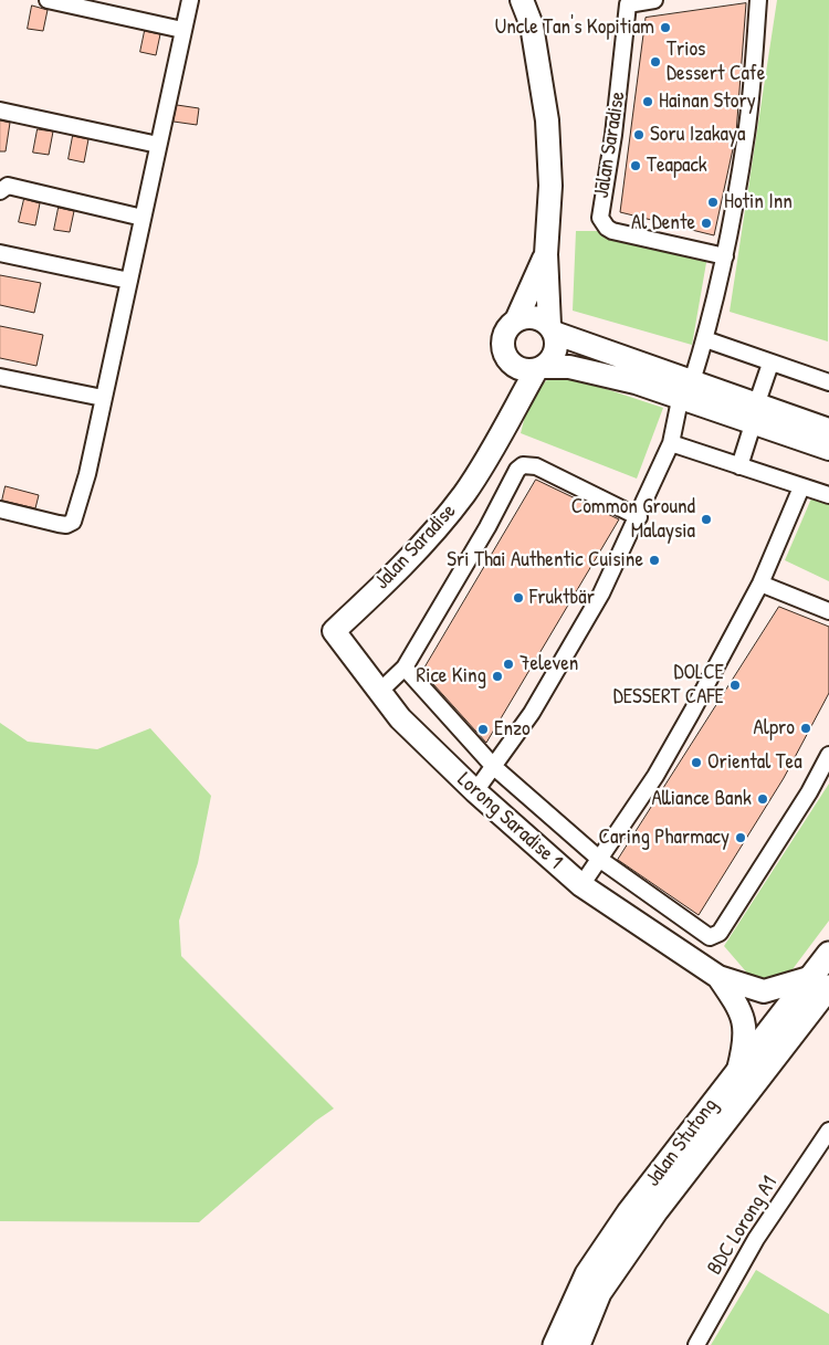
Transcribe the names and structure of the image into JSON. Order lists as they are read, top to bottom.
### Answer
{
  "streets": {
    "main road": ["Jalan Stutong"],
    "street": ["Jalan Saradise", "Lorong Saradise 1", "BDC Lorong A1"]
  },
  "crossings": [
    ["Jalan Saradise", "Lorong Saradise 1"]
  ],
  "places": [
    "Uncle Tan's Kopitiam",
    "Trios Dessert Cafe",
    "Hainan Story",
    "Soru Izakaya",
    "Teapack",
    "Hotin Inn",
    "Al Dente",
    "Common Ground Malaysia",
    "Sri Thai Authentic Cuisine",
    "Fruktbär",
    "7eleven",
    "Rice King",
    "DOLCE DESSERT CAFE",
    "Alpro",
    "Enzo",
    "Oriental Tea",
    "Alliance Bank",
    "Caring Pharmacy"
  ]
}
